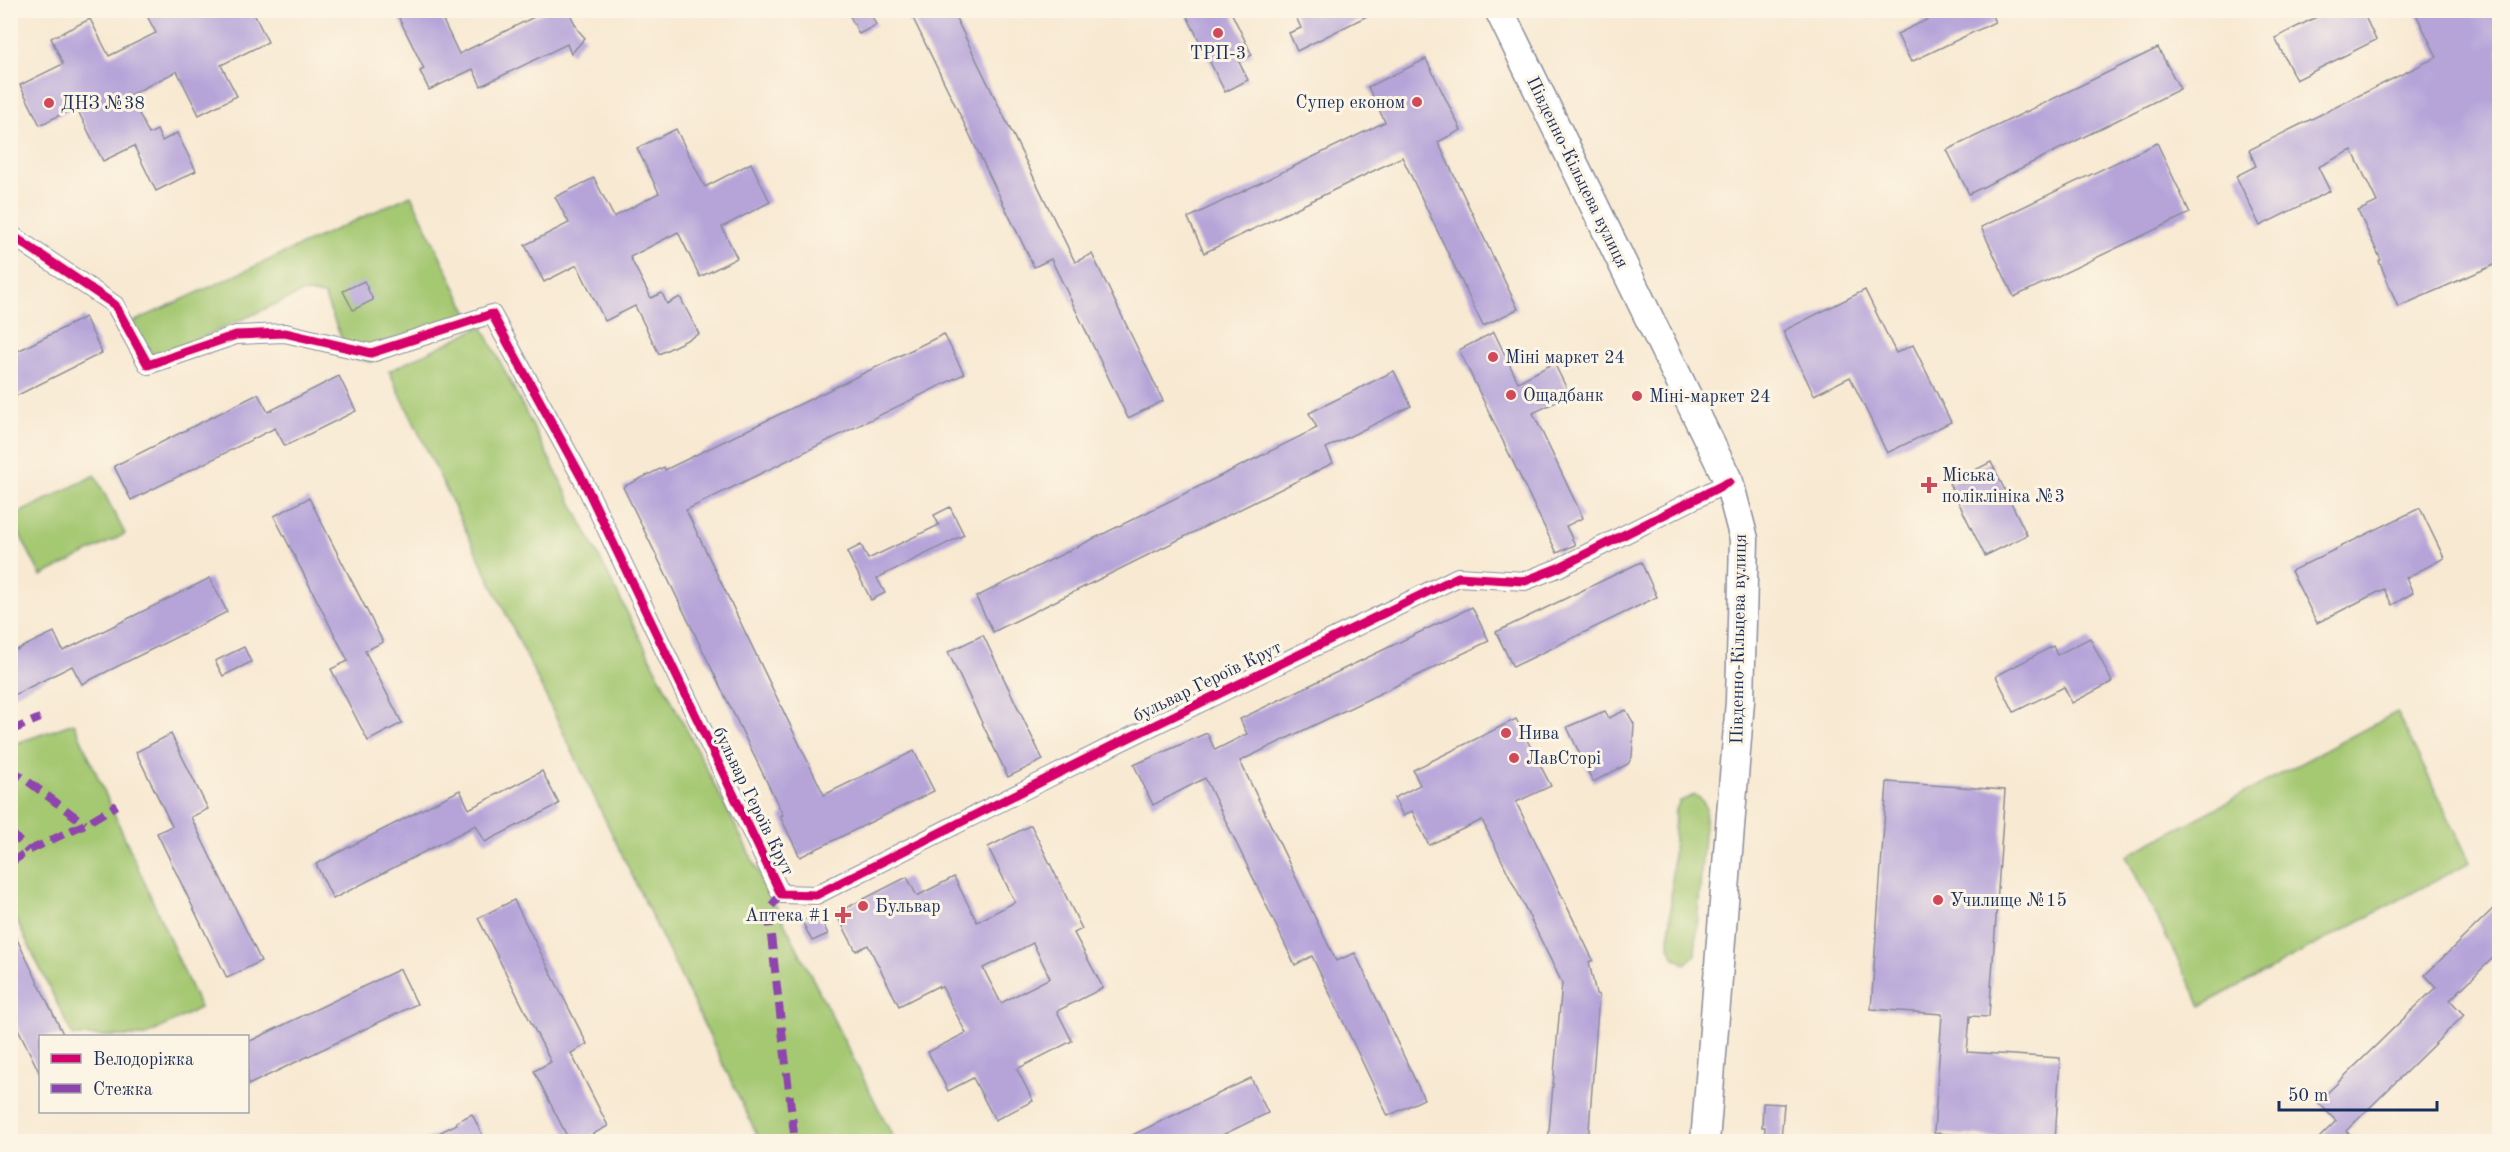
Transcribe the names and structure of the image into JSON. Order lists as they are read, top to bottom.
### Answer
{
  "streets": {
    "main road": ["Південно-Кільцева вулиця"],
    "street": ["бульвар Героїв Крут"]
  },
  "crossings": [
    ["Південно-Кільцева вулиця", "бульвар Героїв Крут"]
  ],
  "places": {
    "other": [
      "ТРП-3",
      "Супер економ",
      "ДНЗ №38",
      "Міні маркет 24",
      "Ощадбанк",
      "Міні-маркет 24",
      "Нива",
      "ЛавСторі",
      "Училище №15",
      "Бульвар"
    ],
    "health": ["Міська поліклініка №3", "Аптека #1"]
  },
  "legend": ["Велодоріжка", "Стежка"],
  "scale_bar": "50 m"
}
